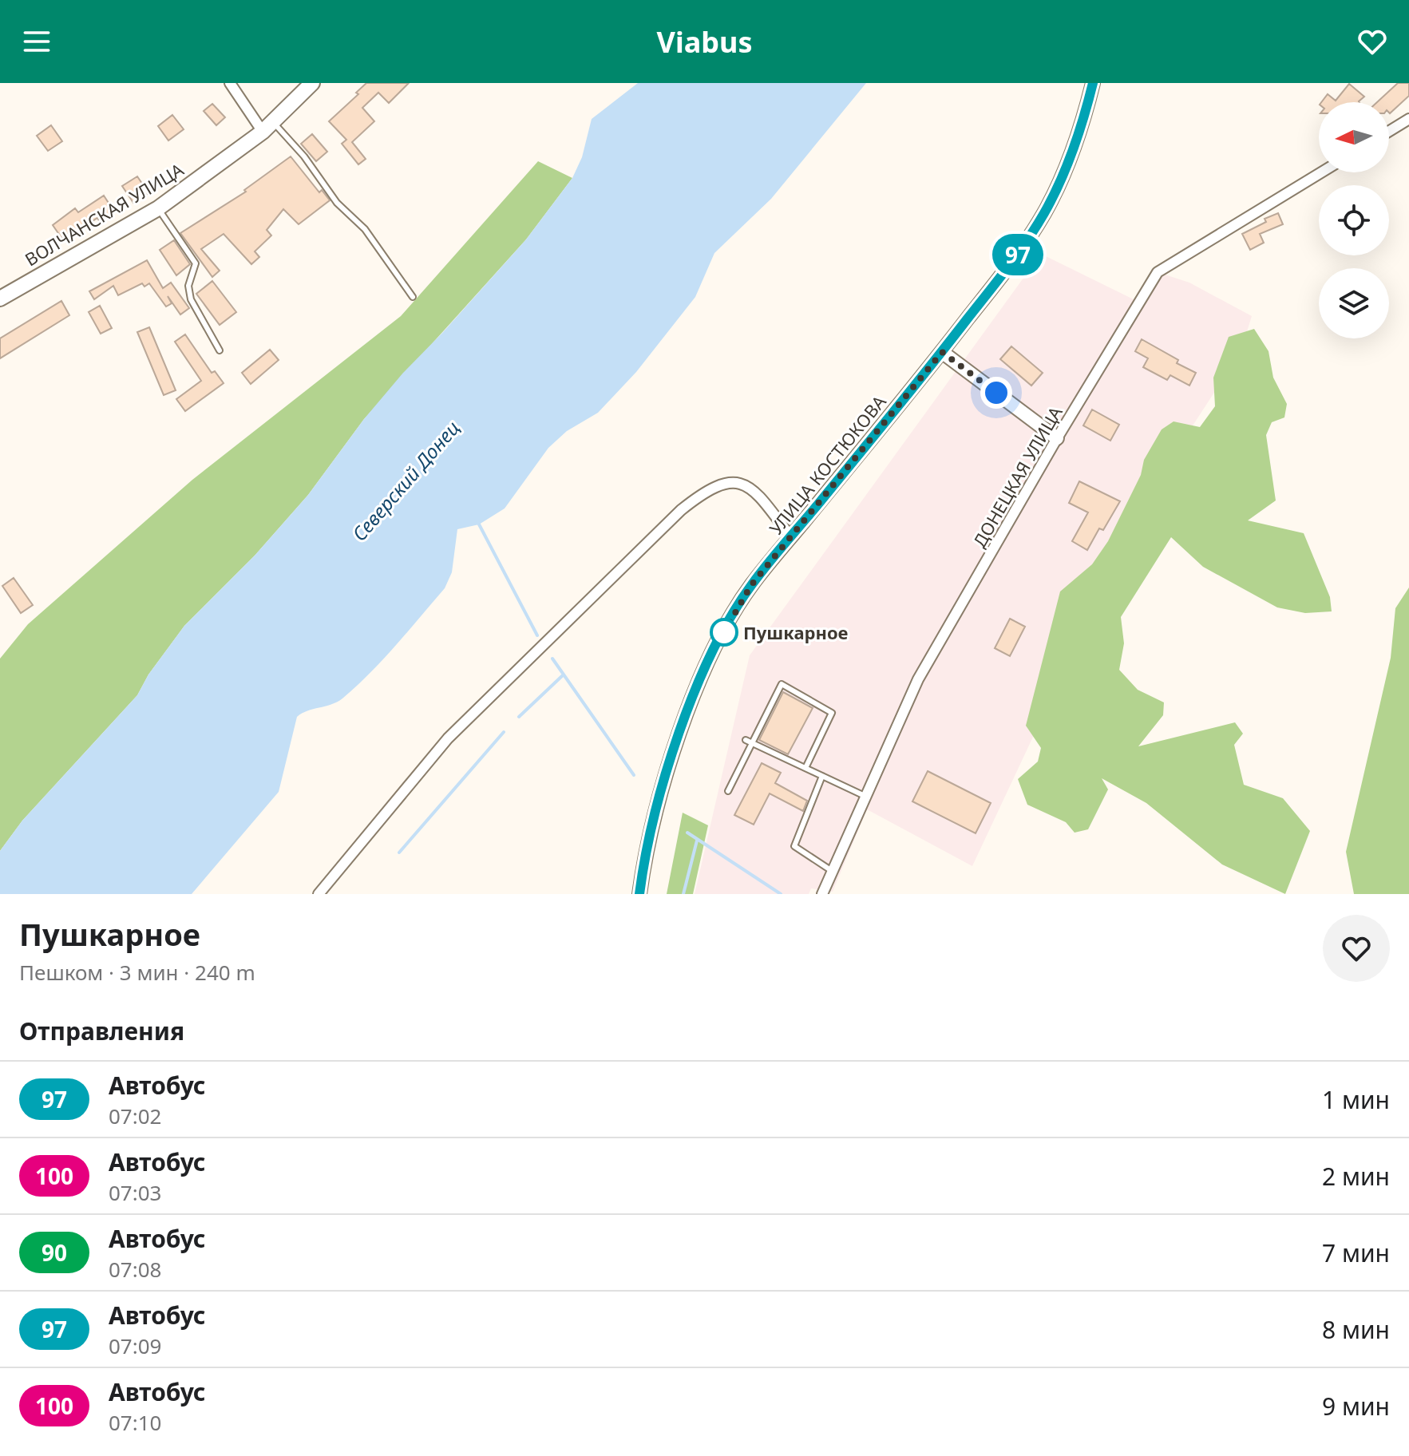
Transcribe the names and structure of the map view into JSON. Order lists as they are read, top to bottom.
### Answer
{
  "streets": {
    "main road": ["ВОЛЧАНСКАЯ УЛИЦА", "УЛИЦА КОСТЮКОВА"],
    "street": ["ДОНЕЦКАЯ УЛИЦА"]
  },
  "water": ["Северский Донец"],
  "places": ["Пушкарное"],
  "lines": ["bus line 97"],
  "north": "left",
  "page": {
    "header": "Viabus",
    "on_map": "97",
    "heading": [
      ["Пушкарное", "Пешком · 3 мин · 240 m"],
      "Отправления"
    ],
    "list": [
      {
        "mark": "97",
        "name": "Автобус",
        "note": "07:02",
        "value": "1 мин"
      },
      {
        "mark": "100",
        "name": "Автобус",
        "note": "07:03",
        "value": "2 мин"
      },
      {
        "mark": "90",
        "name": "Автобус",
        "note": "07:08",
        "value": "7 мин"
      },
      {
        "mark": "97",
        "name": "Автобус",
        "note": "07:09",
        "value": "8 мин"
      },
      {
        "mark": "100",
        "name": "Автобус",
        "note": "07:10",
        "value": "9 мин"
      }
    ]
  }
}
